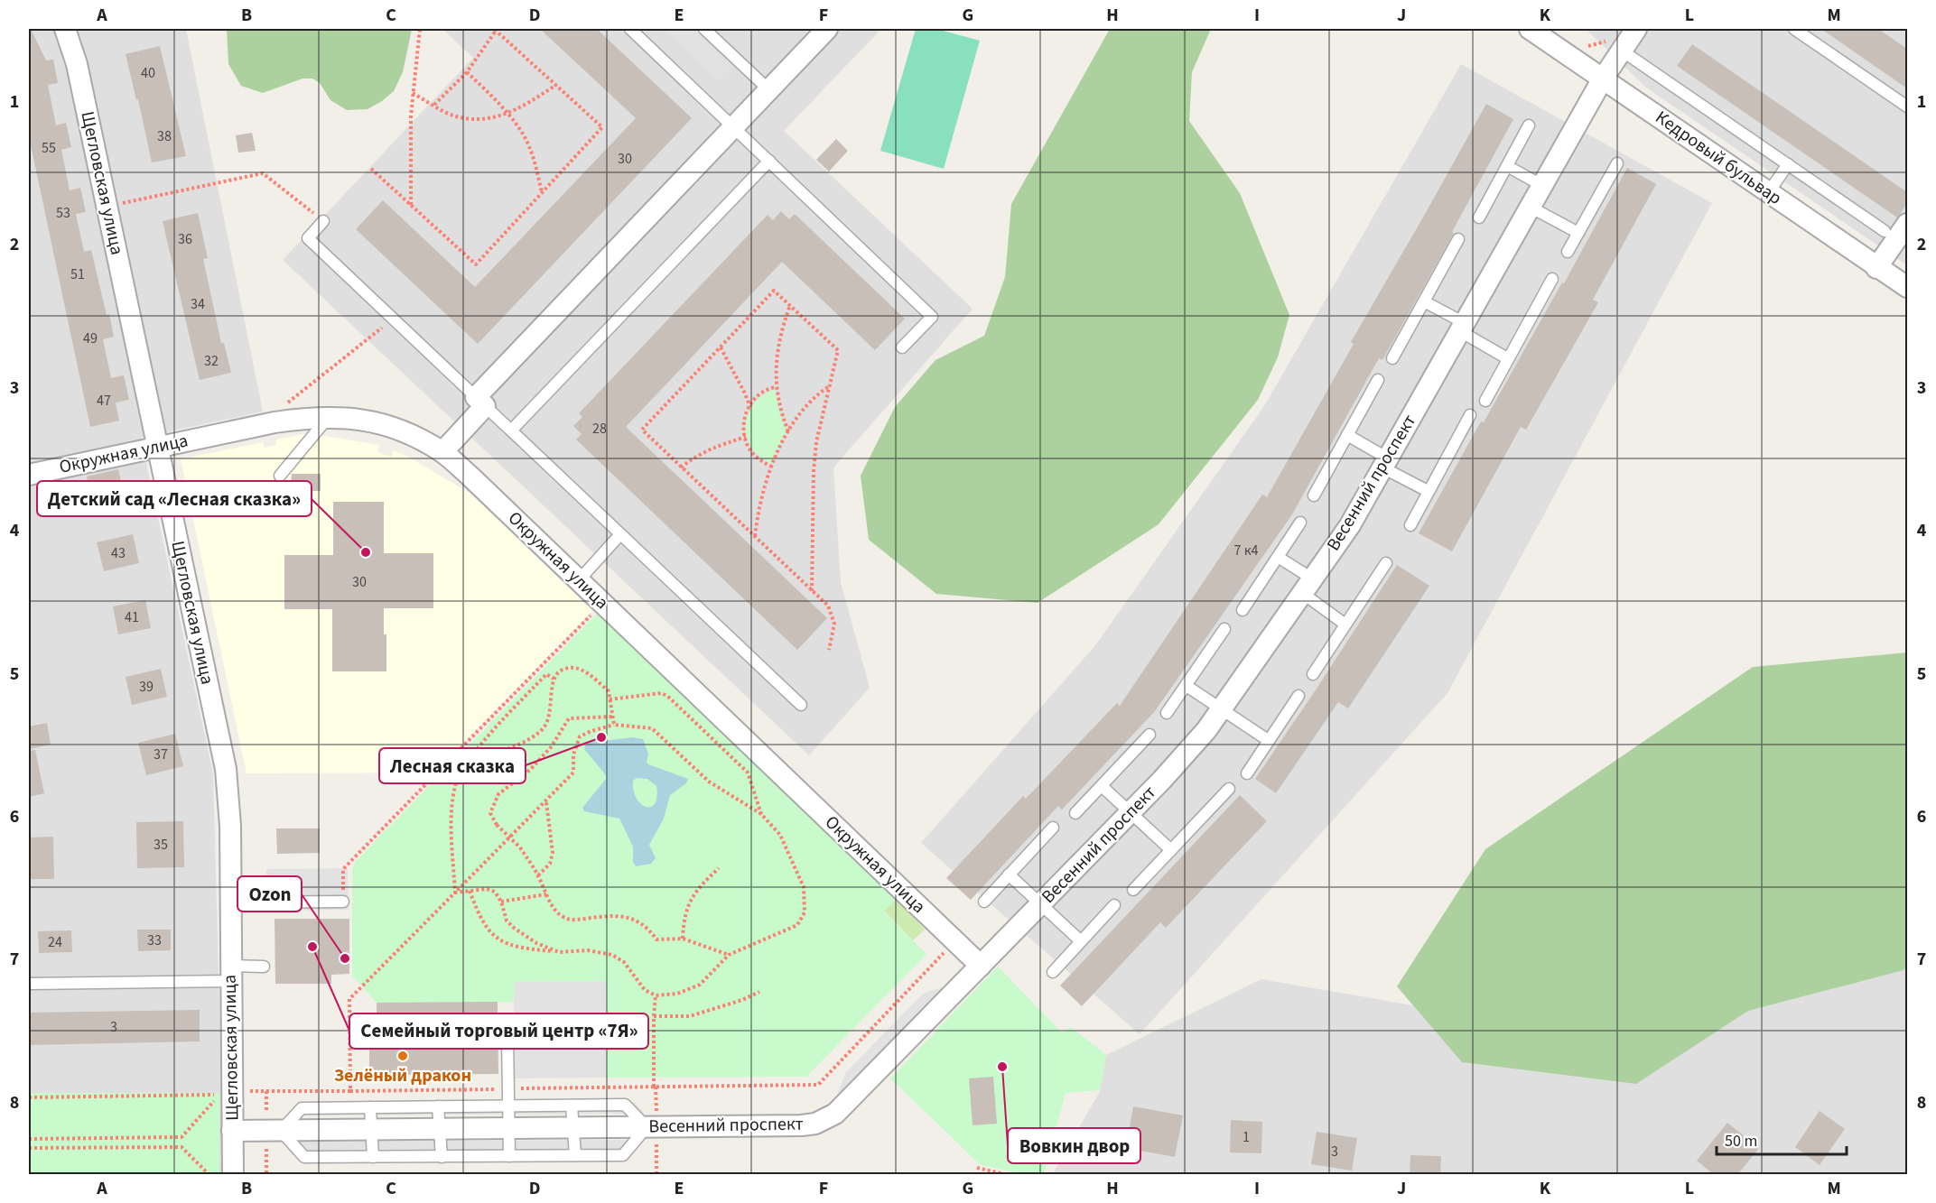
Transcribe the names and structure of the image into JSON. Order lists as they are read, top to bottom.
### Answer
{
  "streets": {
    "street": [
      "Кедровый бульвар",
      "Щегловская улица",
      "Окружная улица",
      "Весенний проспект"
    ]
  },
  "crossings": [
    ["Кедровый бульвар", "Весенний проспект"],
    ["Щегловская улица", "Окружная улица"],
    ["Щегловская улица", "Весенний проспект"],
    ["Окружная улица", "Весенний проспект"]
  ],
  "places": [
    "Детский сад «Лесная сказка»",
    "Лесная сказка",
    "Семейный торговый центр «7Я»",
    "Ozon",
    "Зелёный дракон",
    "Вовкин двор"
  ],
  "house_numbers": [
    "40",
    "38",
    "55",
    "30",
    "53",
    "36",
    "51",
    "34",
    "49",
    "32",
    "47",
    "28",
    "7 к4",
    "43",
    "30",
    "41",
    "39",
    "37",
    "35",
    "33",
    "24",
    "3",
    "1",
    "3"
  ],
  "scale_bar": "50 m",
  "grid": {
    "columns": [
      "A",
      "B",
      "C",
      "D",
      "E",
      "F",
      "G",
      "H",
      "I",
      "J",
      "K",
      "L",
      "M"
    ],
    "rows": [
      "1",
      "2",
      "3",
      "4",
      "5",
      "6",
      "7",
      "8"
    ]
  }
}
